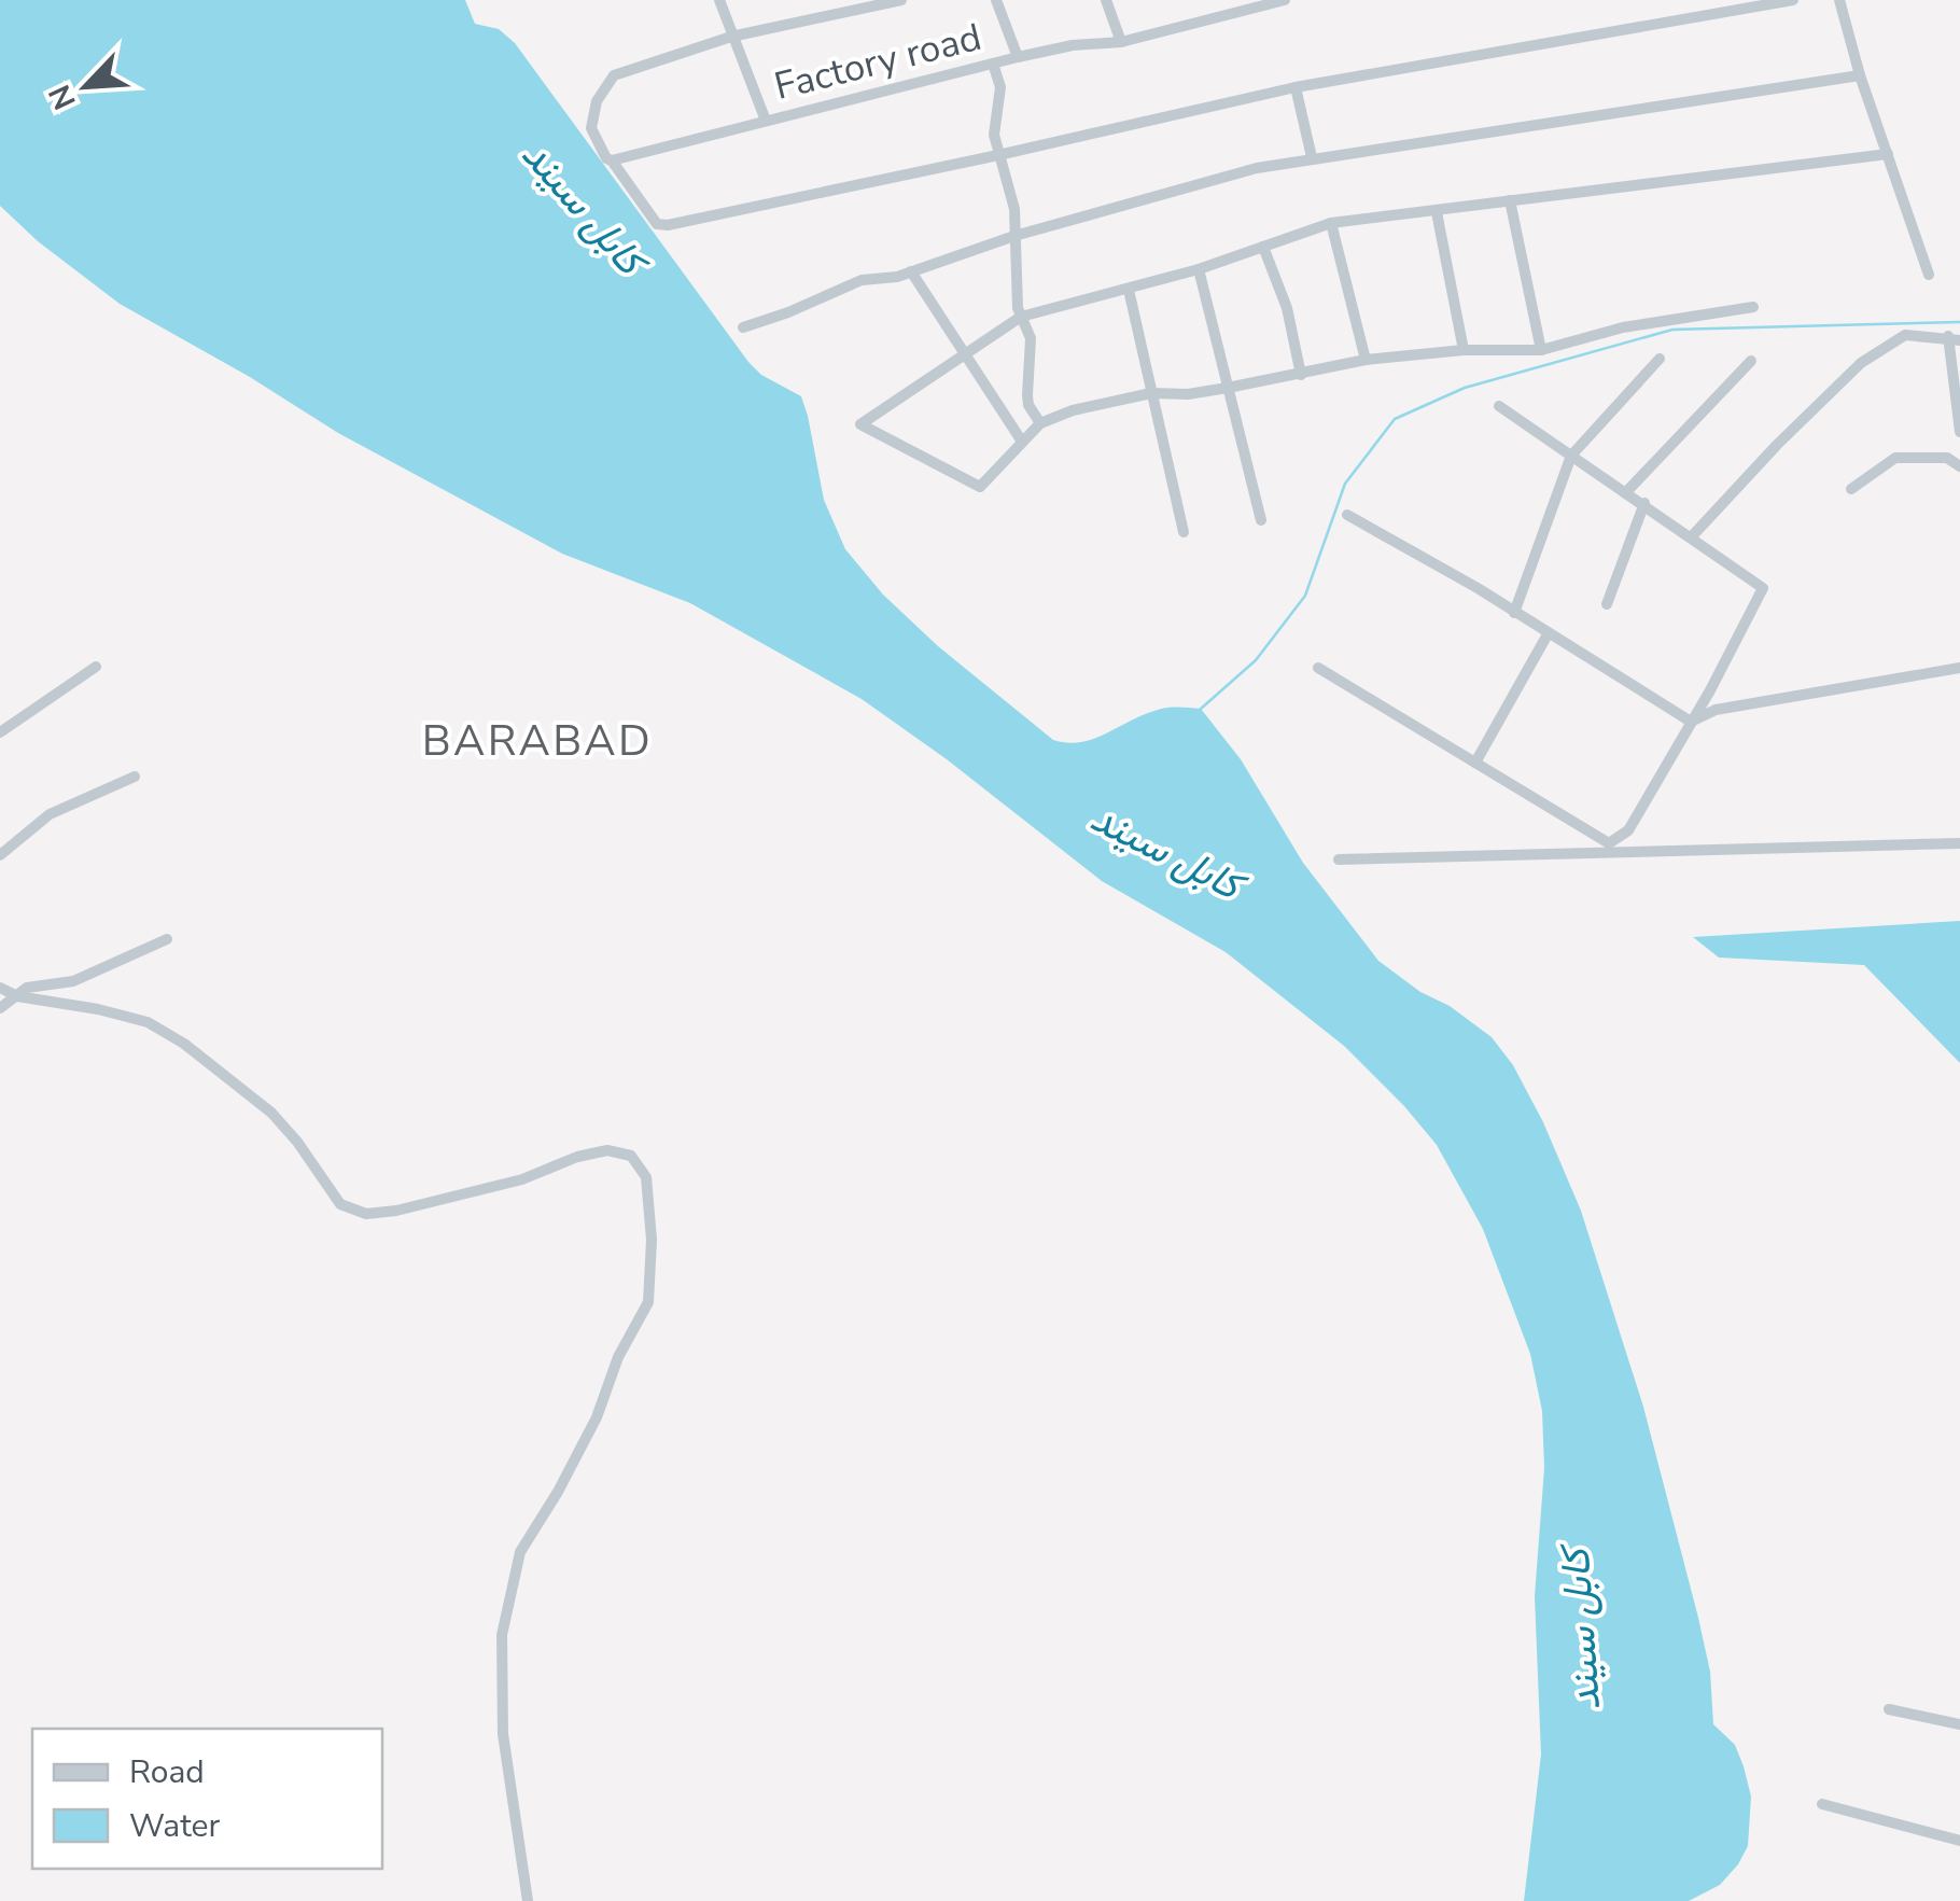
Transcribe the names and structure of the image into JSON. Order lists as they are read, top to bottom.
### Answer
{
  "streets": {
    "street": ["Factory road"]
  },
  "districts": ["BARABAD"],
  "water": ["کابل سيند"],
  "legend": ["Road", "Water"],
  "north": "bottom left"
}
